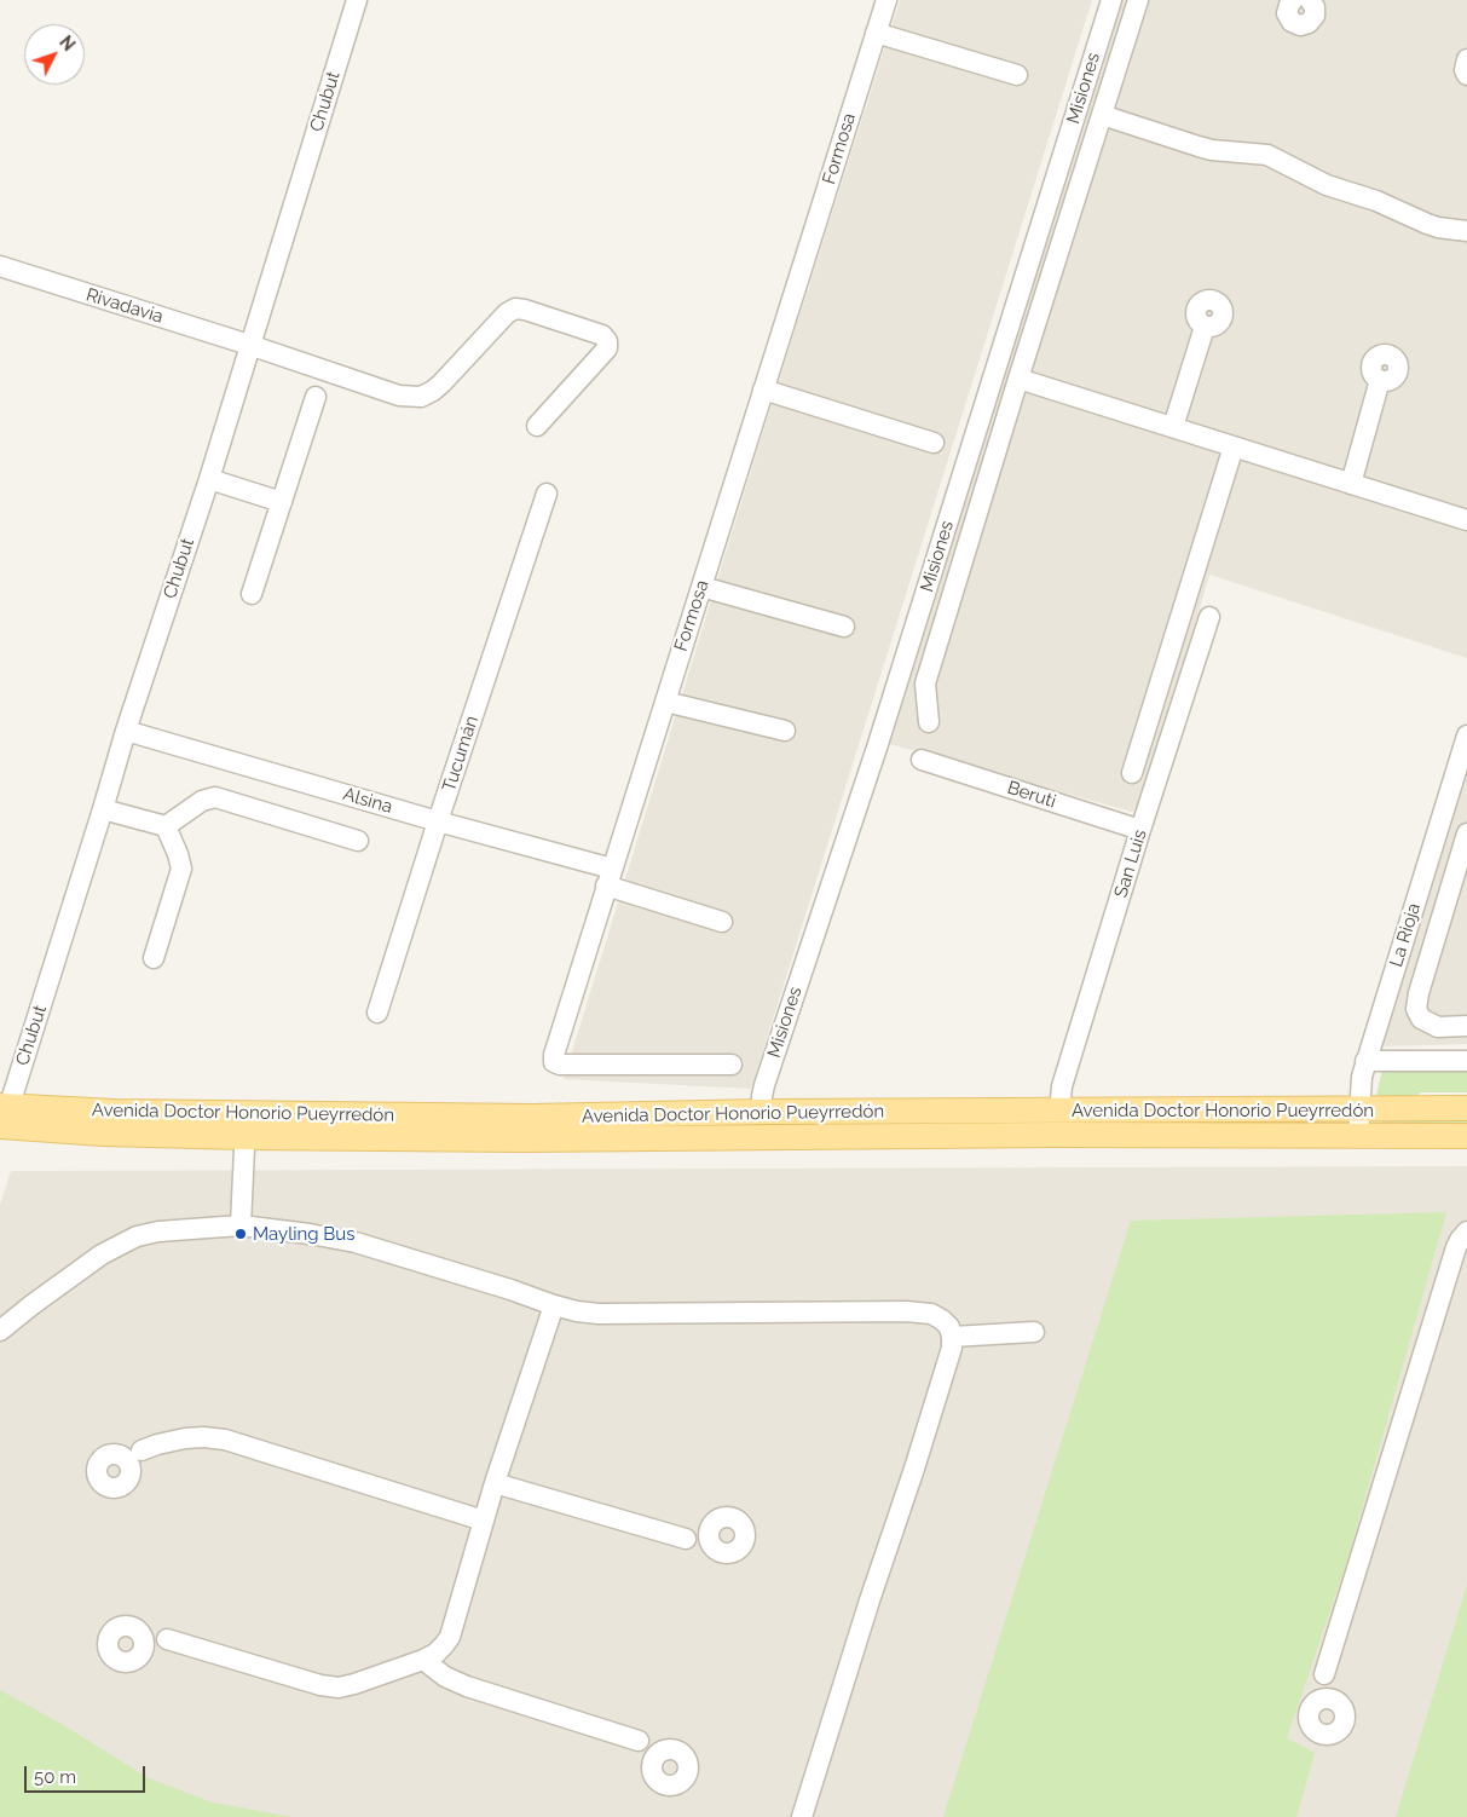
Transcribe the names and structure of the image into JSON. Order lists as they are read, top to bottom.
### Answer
{
  "streets": {
    "main road": ["Avenida Doctor Honorio Pueyrredón"],
    "street": [
      "Misiones",
      "Chubut",
      "Formosa",
      "Rivadavia",
      "Tucumán",
      "Beruti",
      "Alsina",
      "San Luis",
      "La Rioja"
    ]
  },
  "crossings": [
    ["Misiones", "Avenida Doctor Honorio Pueyrredón"],
    ["Chubut", "Rivadavia"],
    ["Chubut", "Alsina"],
    ["Chubut", "Avenida Doctor Honorio Pueyrredón"],
    ["Formosa", "Alsina"],
    ["Tucumán", "Alsina"],
    ["Beruti", "San Luis"],
    ["San Luis", "Avenida Doctor Honorio Pueyrredón"],
    ["La Rioja", "Avenida Doctor Honorio Pueyrredón"]
  ],
  "places": ["Mayling Bus"],
  "scale_bar": "50 m",
  "north": "top right"
}
